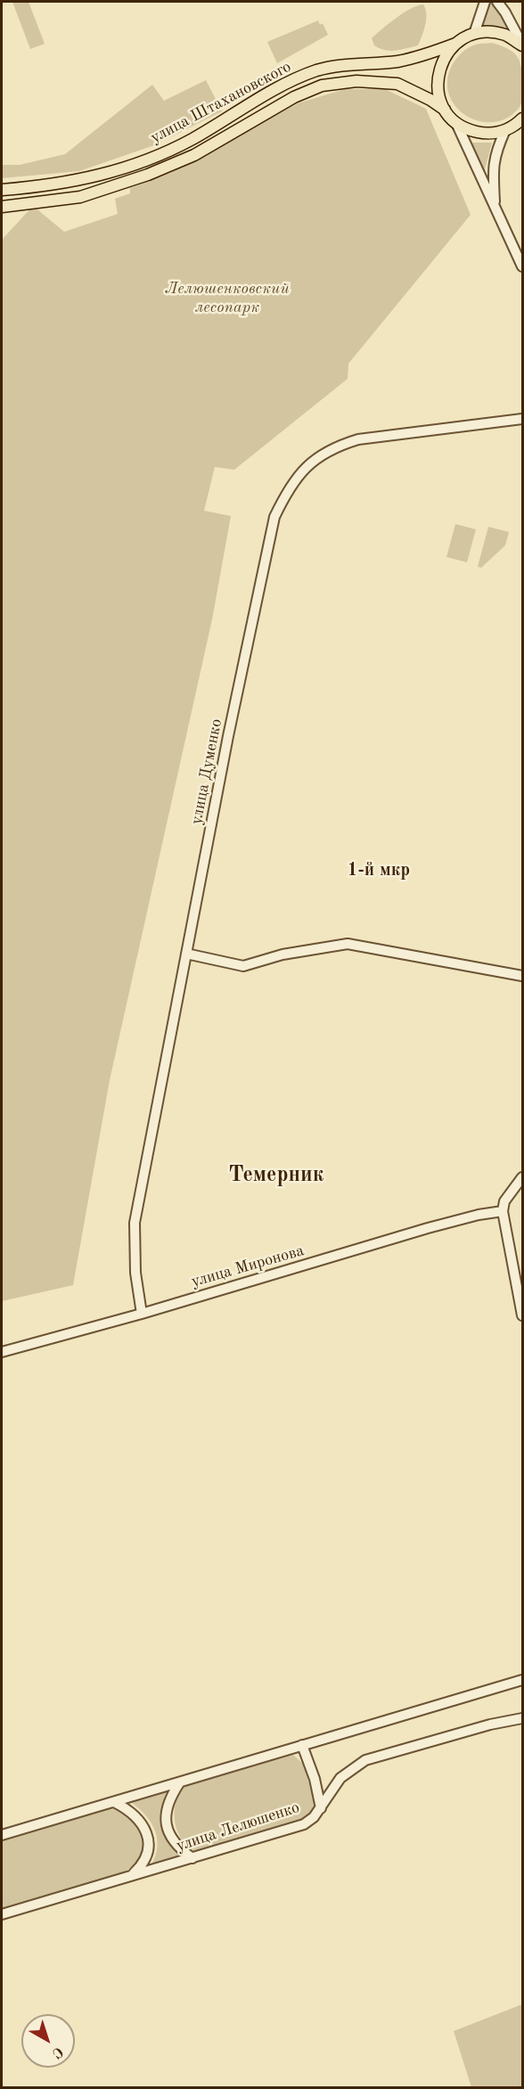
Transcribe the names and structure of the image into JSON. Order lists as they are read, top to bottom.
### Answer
{
  "streets": {
    "main road": ["улица Штахановского"],
    "street": ["улица Думенко", "улица Миронова", "улица Лелюшенко"]
  },
  "crossings": [
    ["улица Думенко", "улица Миронова"]
  ],
  "districts": ["1-й мкр", "Темерник"],
  "parks": ["Лелюшенковский лесопарк"],
  "north": "bottom right"
}
